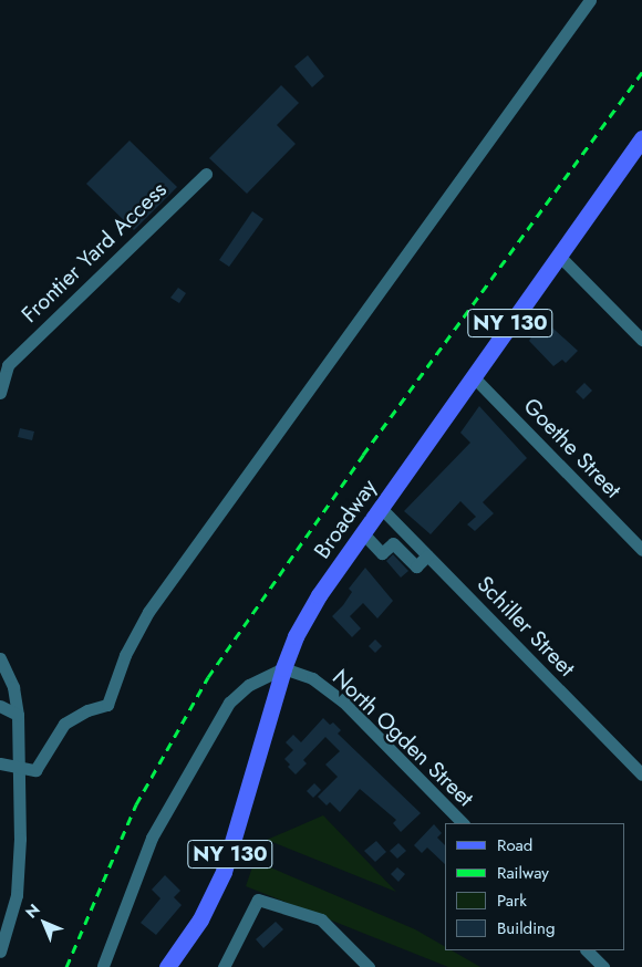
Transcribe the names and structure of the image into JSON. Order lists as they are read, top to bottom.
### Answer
{
  "streets": {
    "main road": ["NY 130", "Broadway"],
    "street": [
      "Frontier Yard Access",
      "Goethe Street",
      "Schiller Street",
      "North Ogden Street"
    ]
  },
  "crossings": [
    ["Goethe Street", "Broadway"],
    ["Broadway", "Schiller Street"],
    ["Broadway", "North Ogden Street"]
  ],
  "legend": [
    "Road",
    "Railway",
    "Park",
    "Building"
  ],
  "north": "top left"
}
